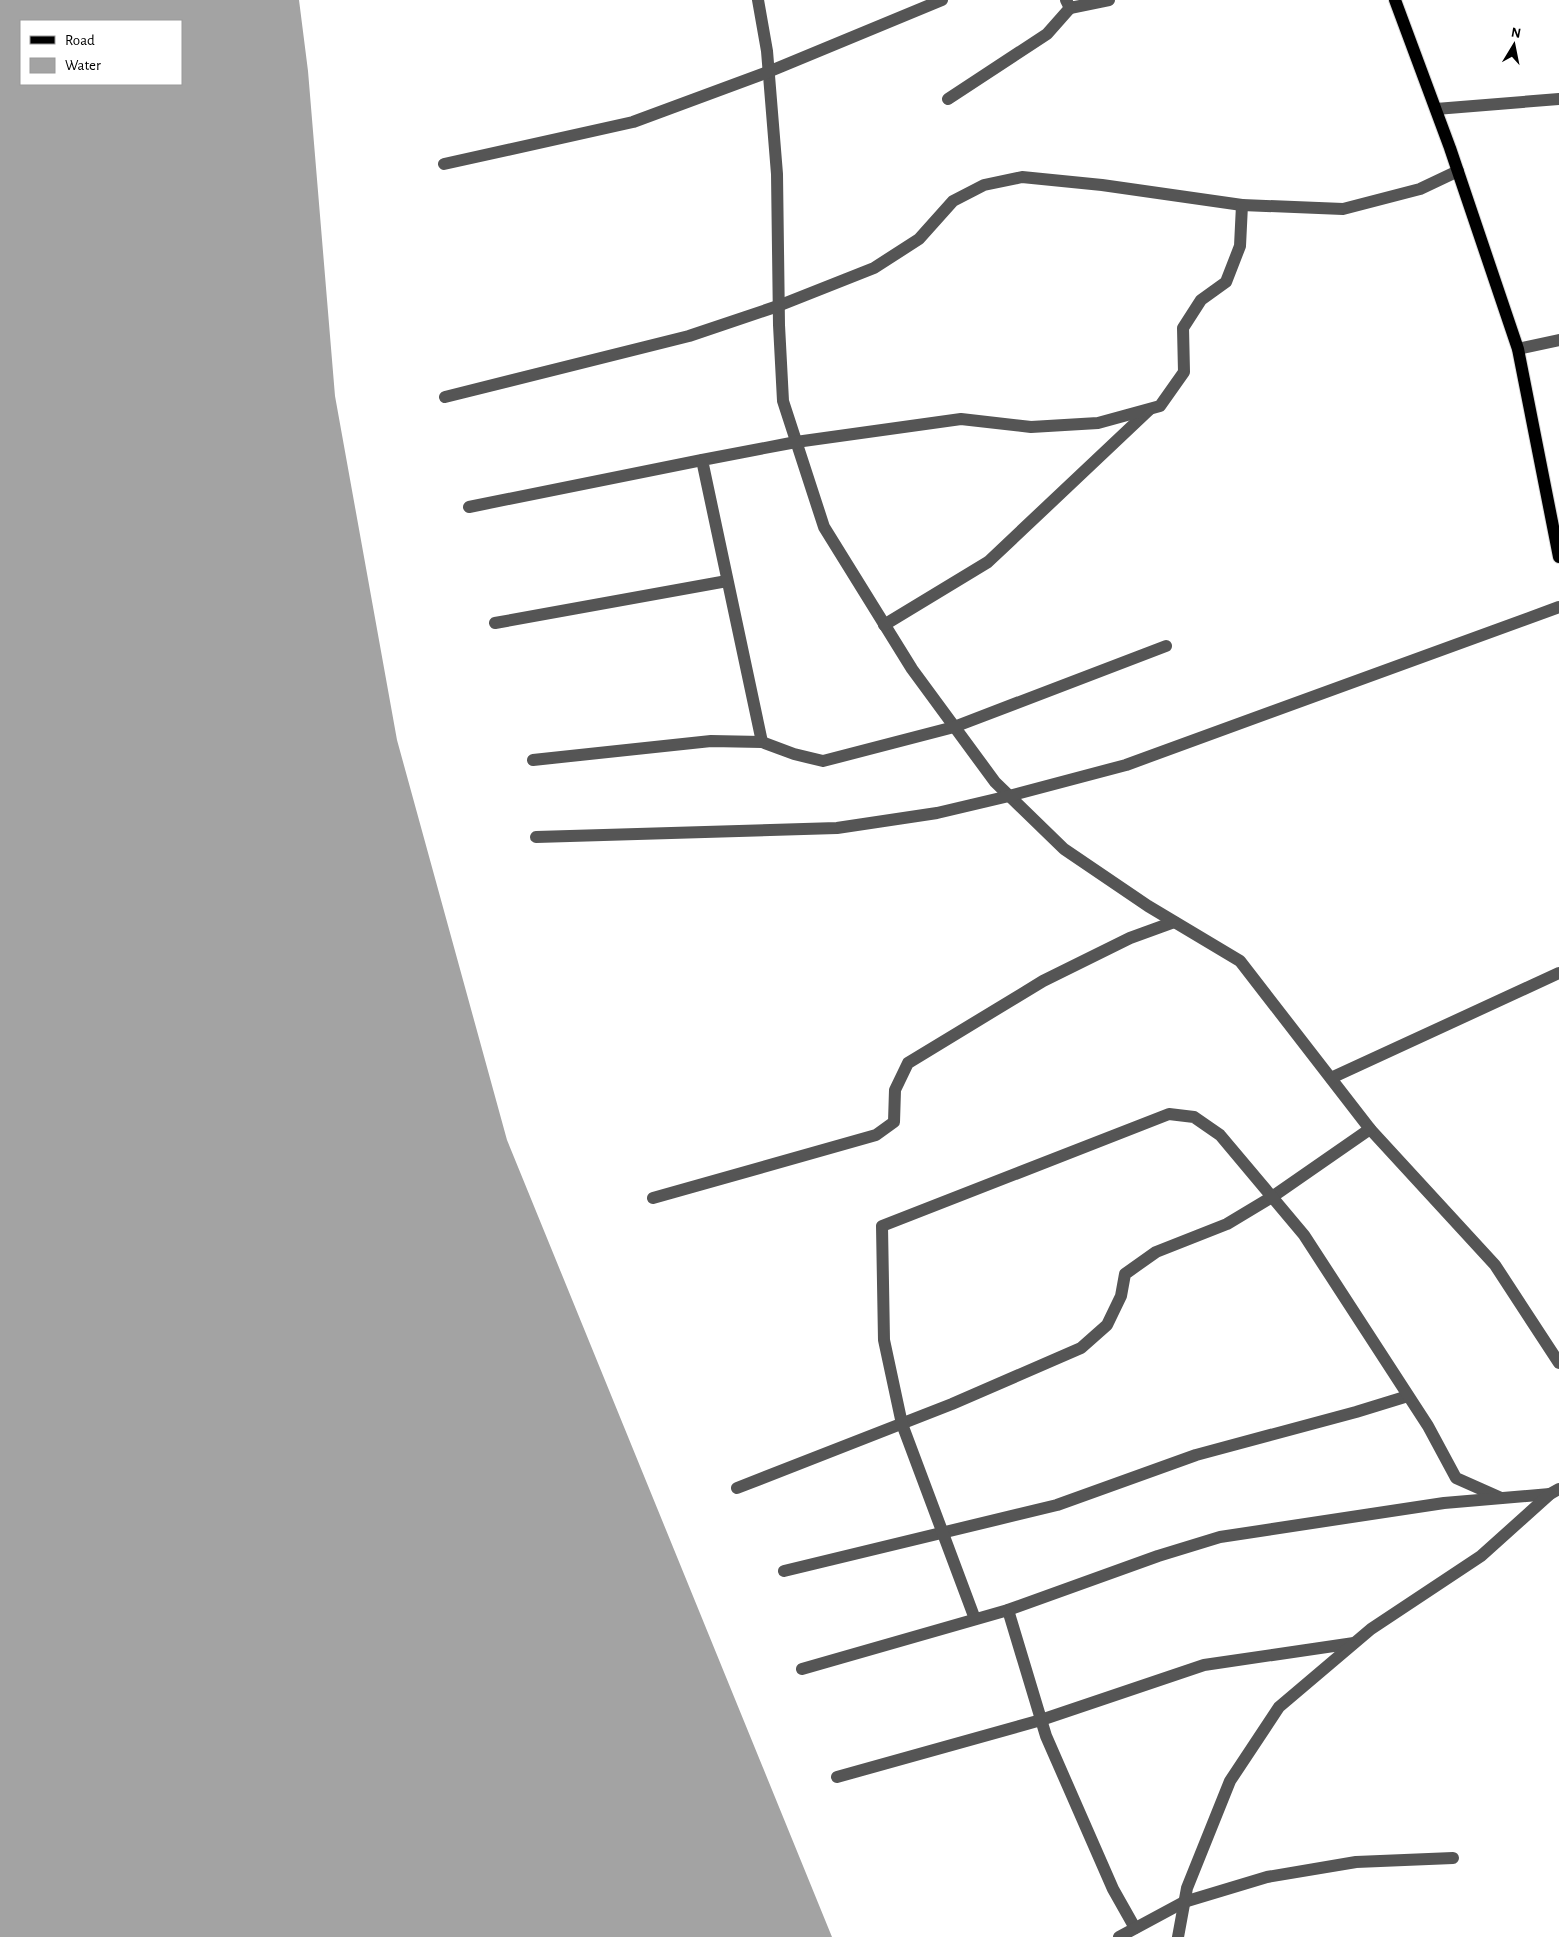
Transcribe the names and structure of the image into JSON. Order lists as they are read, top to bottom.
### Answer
{
  "legend": ["Road", "Water"],
  "north": "top"
}
